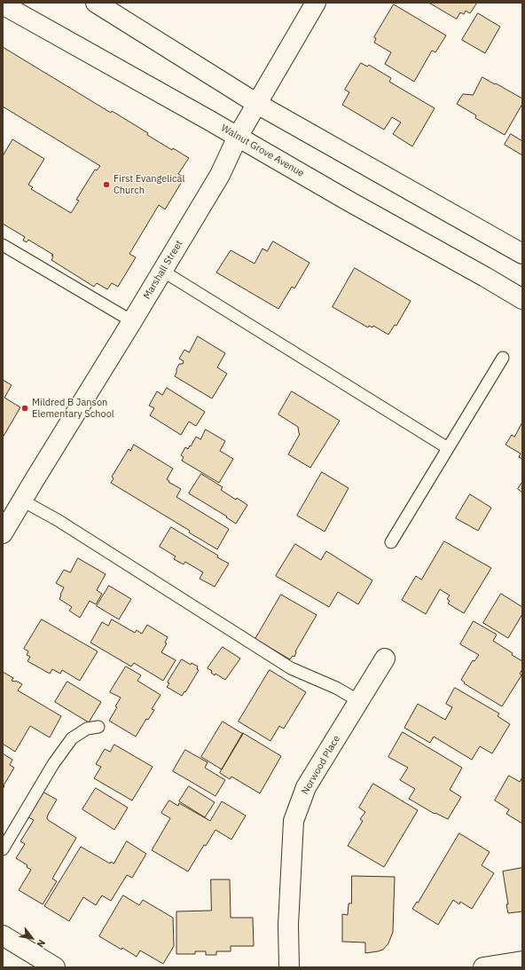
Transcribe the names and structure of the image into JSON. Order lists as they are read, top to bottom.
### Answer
{
  "streets": {
    "main road": ["Walnut Grove Avenue", "Marshall Street", "Norwood Place"]
  },
  "crossings": [
    ["Walnut Grove Avenue", "Marshall Street"]
  ],
  "places": ["First Evangelical Church", "Mildred B Janson Elementary School"],
  "north": "bottom right"
}
